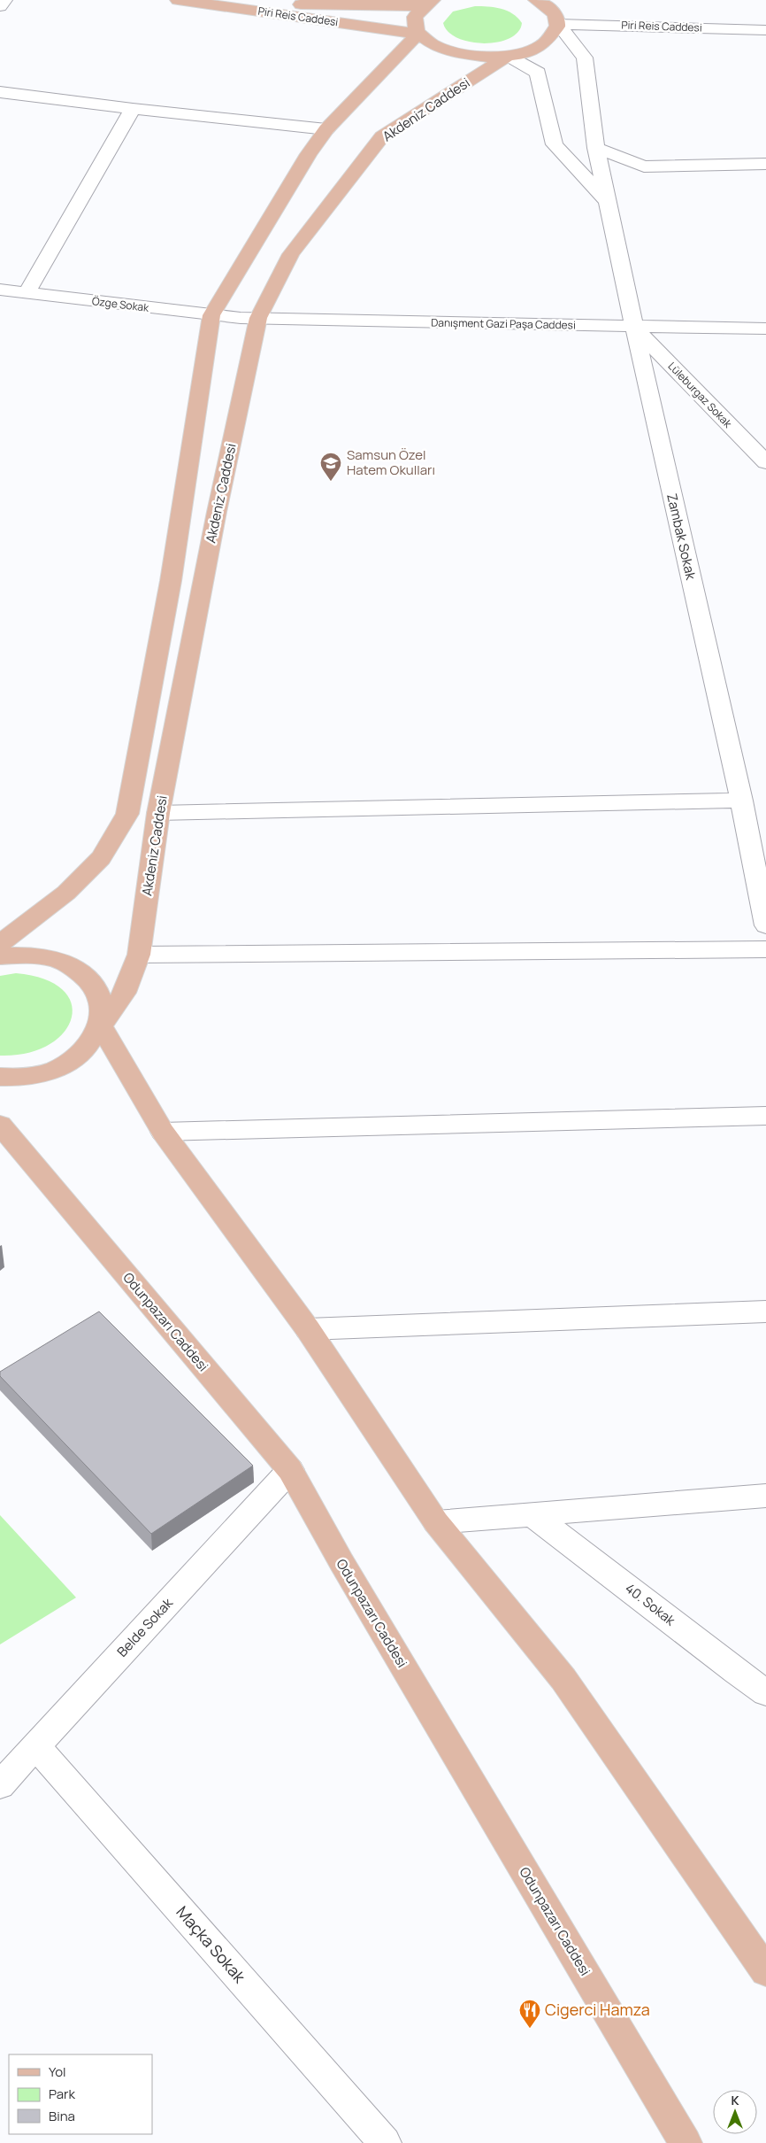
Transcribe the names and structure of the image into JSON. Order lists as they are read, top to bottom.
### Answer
{
  "streets": {
    "main road": ["Piri Reis Caddesi", "Akdeniz Caddesi", "Odunpazarı Caddesi"],
    "street": [
      "Özge Sokak",
      "Danışment Gazi Paşa Caddesi",
      "Lüleburgaz Sokak",
      "Zambak Sokak",
      "40. Sokak",
      "Belde Sokak",
      "Maçka Sokak"
    ]
  },
  "crossings": [
    ["Piri Reis Caddesi", "Zambak Sokak"],
    ["Akdeniz Caddesi", "Özge Sokak"],
    ["Akdeniz Caddesi", "Danışment Gazi Paşa Caddesi"],
    ["Özge Sokak", "Danışment Gazi Paşa Caddesi"],
    ["Danışment Gazi Paşa Caddesi", "Lüleburgaz Sokak"],
    ["Danışment Gazi Paşa Caddesi", "Zambak Sokak"],
    ["Lüleburgaz Sokak", "Zambak Sokak"],
    ["Odunpazarı Caddesi", "Belde Sokak"],
    ["Belde Sokak", "Maçka Sokak"]
  ],
  "places": {
    "school or university": ["Samsun Özel Hatem Okulları"],
    "restaurant": ["Cigerci Hamza"]
  },
  "legend": ["Yol", "Park", "Bina"],
  "north": "top"
}
